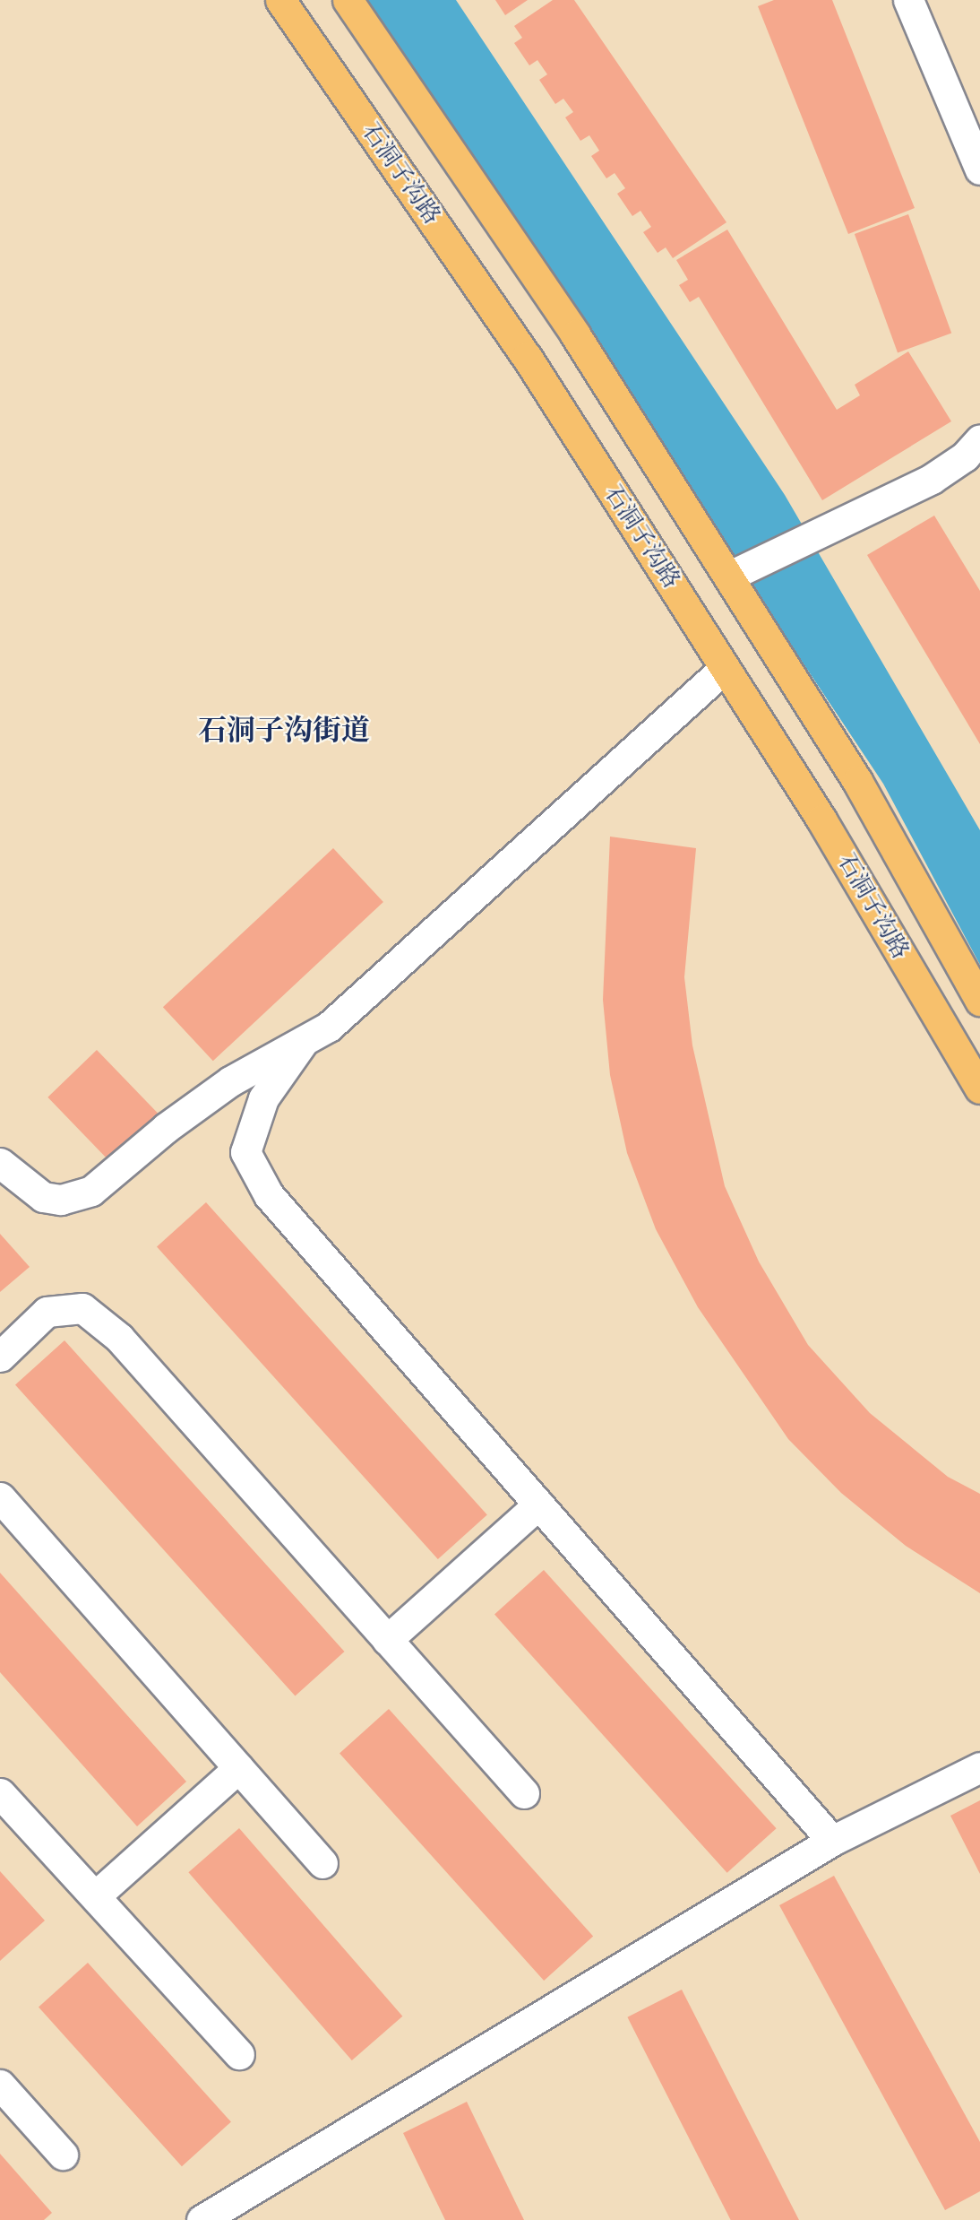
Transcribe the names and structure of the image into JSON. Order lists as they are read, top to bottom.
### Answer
{
  "streets": {
    "main road": ["石洞子沟路"]
  },
  "districts": ["石洞子沟街道"]
}
